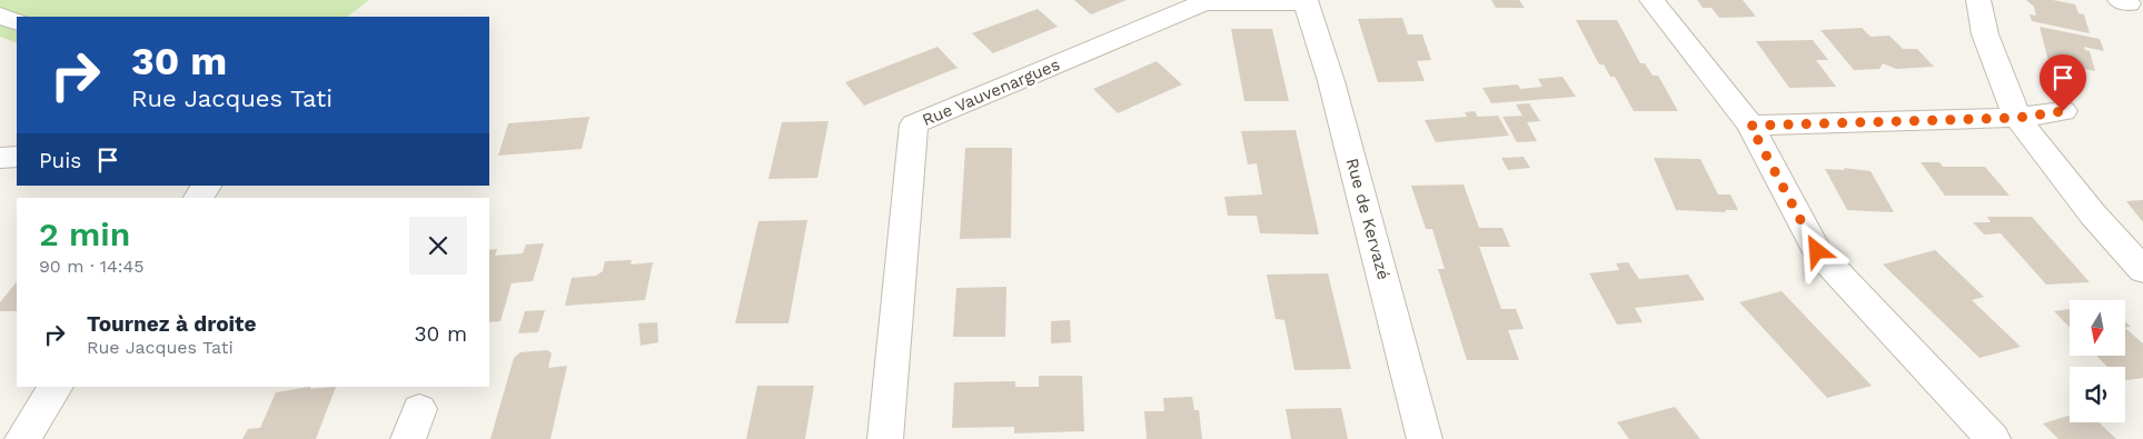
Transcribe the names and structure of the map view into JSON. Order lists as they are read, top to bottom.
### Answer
{
  "streets": {
    "street": ["Rue Vauvenargues", "Rue de Kervazé"]
  },
  "crossings": [
    ["Rue Vauvenargues", "Rue de Kervazé"]
  ],
  "north": "bottom",
  "page": {
    "turn": ["30 m", "Rue Jacques Tati"],
    "then": "Puis",
    "heading": ["2 min", "90 m · 14:45"],
    "list": [
      {
        "name": "Tournez à droite",
        "note": "Rue Jacques Tati",
        "value": "30 m"
      }
    ]
  }
}
